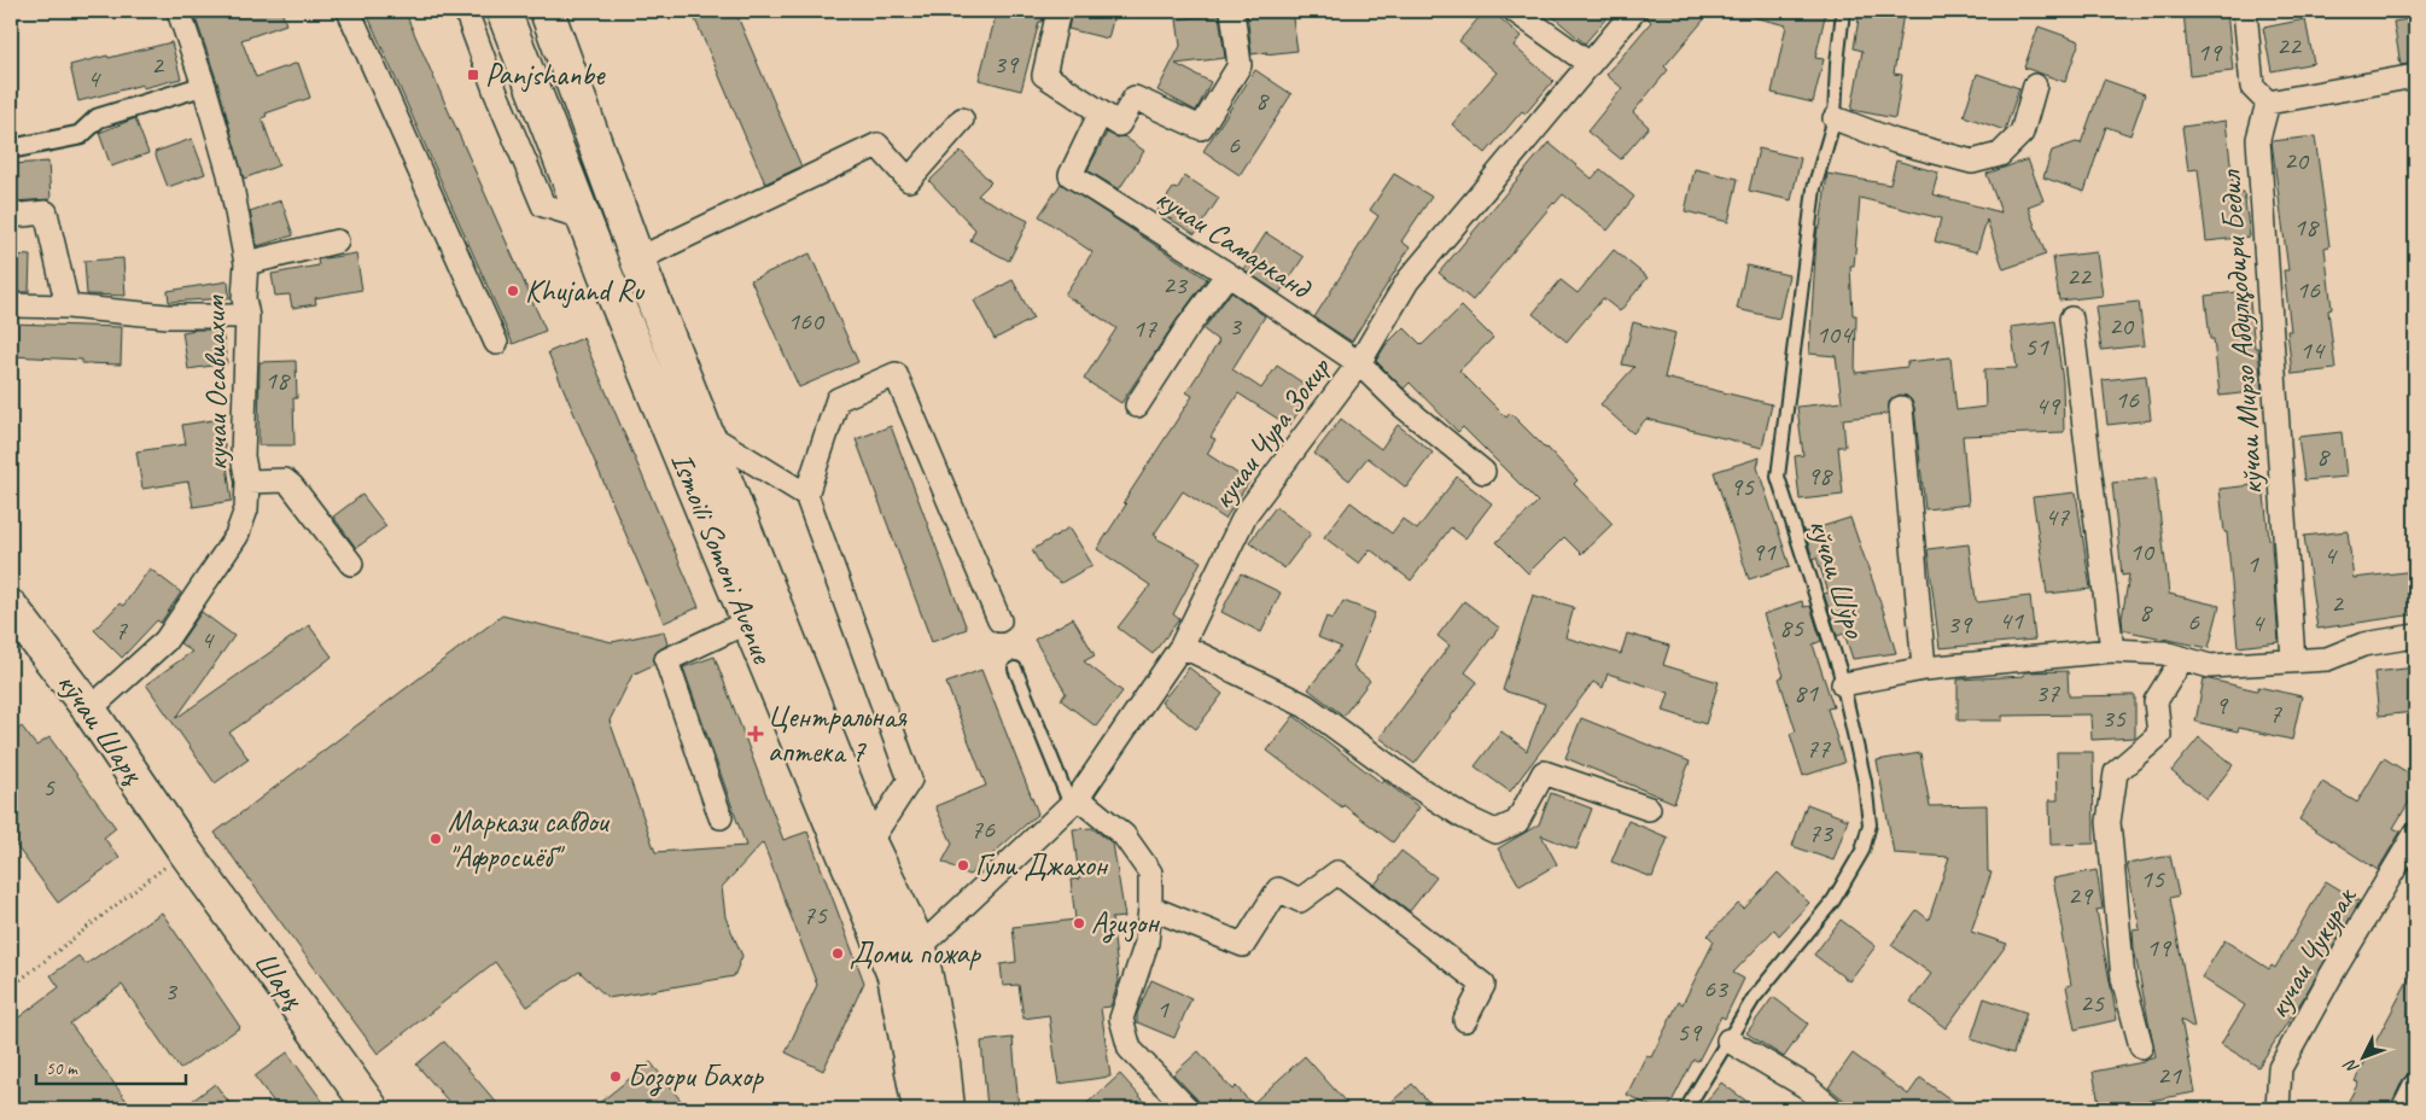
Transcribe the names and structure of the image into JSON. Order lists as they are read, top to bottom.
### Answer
{
  "streets": {
    "main road": ["Ismoili Somoni Avenue", "кӯчаи Шарқ", "Шарқ"],
    "street": [
      "кучаи Самарканд",
      "кўчаи Мирзо Абдулқодири Бедил",
      "кучаи Осавиахим",
      "кучаи Чура Зокир",
      "кучаи Чукурак"
    ],
    "lane": ["кўчаи Шўро"]
  },
  "crossings": [
    ["кучаи Самарканд", "кучаи Чура Зокир"],
    ["кучаи Осавиахим", "кӯчаи Шарқ"],
    ["кучаи Чура Зокир", "Ismoili Somoni Avenue"],
    ["кӯчаи Шарқ", "Шарқ"]
  ],
  "places": {
    "transit": ["Panjshanbe"],
    "other": [
      "Khujand Ru",
      "Маркази савдои \"Афросиёб\"",
      "Гули Джахон",
      "Азизон",
      "Доми пожар",
      "Бозори Бахор"
    ],
    "health": ["Центральная аптека 7"]
  },
  "house_numbers": [
    "22",
    "19",
    "39",
    "2",
    "4",
    "8",
    "6",
    "20",
    "18",
    "22",
    "23",
    "16",
    "160",
    "3",
    "20",
    "17",
    "104",
    "51",
    "14",
    "18",
    "16",
    "49",
    "8",
    "98",
    "95",
    "47",
    "91",
    "10",
    "4",
    "1",
    "2",
    "8",
    "41",
    "6",
    "4",
    "39",
    "85",
    "7",
    "4",
    "81",
    "37",
    "9",
    "7",
    "35",
    "77",
    "5",
    "76",
    "73",
    "15",
    "29",
    "75",
    "19",
    "63",
    "3",
    "25",
    "1",
    "59",
    "21"
  ],
  "scale_bar": "50 m",
  "north": "bottom left"
}
